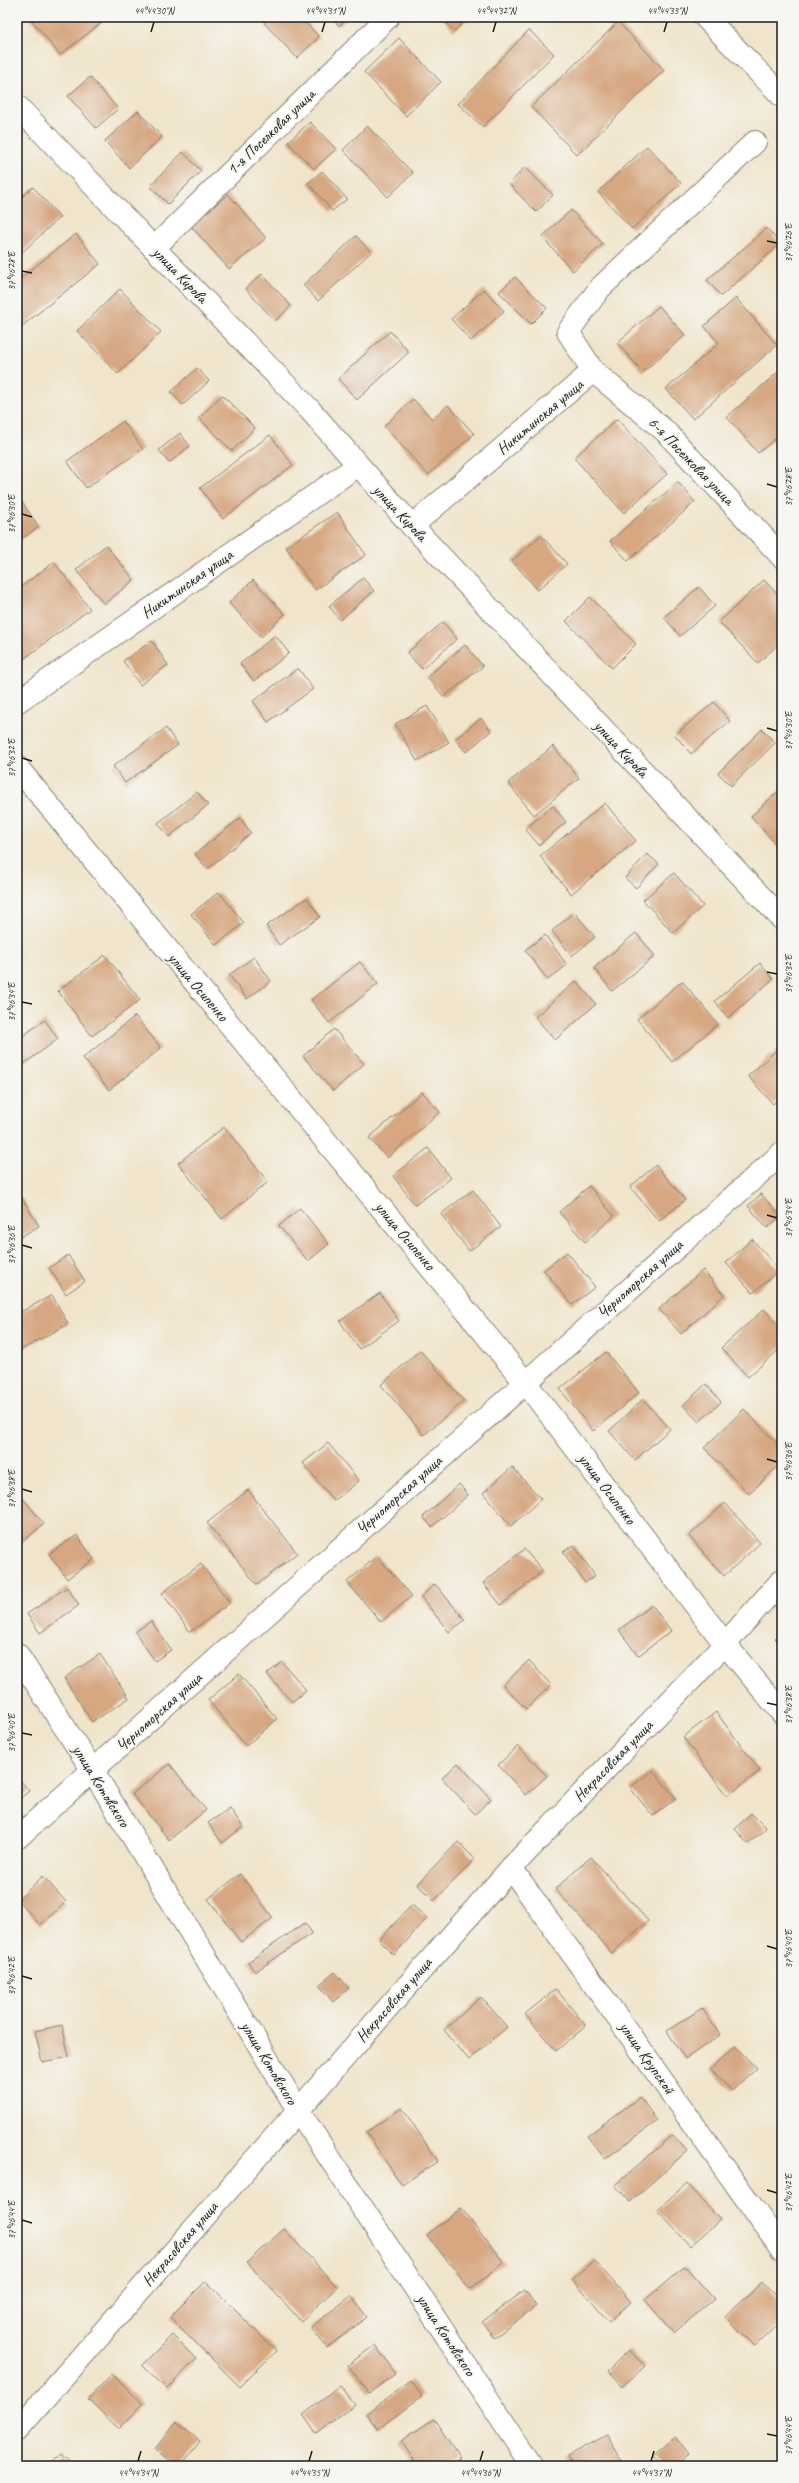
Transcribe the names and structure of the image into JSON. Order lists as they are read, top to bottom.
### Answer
{
  "streets": {
    "street": [
      "1-я Поселковая улица",
      "улица Кирова",
      "Никитинская улица",
      "6-я Поселковая улица",
      "улица Осипенко",
      "Черноморская улица",
      "Некрасовская улица",
      "улица Котовского",
      "улица Крупской"
    ]
  },
  "crossings": [
    ["1-я Поселковая улица", "улица Кирова"],
    ["улица Кирова", "Никитинская улица"],
    ["Никитинская улица", "6-я Поселковая улица"],
    ["улица Осипенко", "Черноморская улица"],
    ["улица Осипенко", "Некрасовская улица"],
    ["Черноморская улица", "улица Котовского"],
    ["Некрасовская улица", "улица Котовского"],
    ["Некрасовская улица", "улица Крупской"]
  ],
  "coordinates": [
    "44°44'30\"N",
    "44°44'31\"N",
    "44°44'32\"N",
    "44°44'33\"N",
    "37°46'26\"E",
    "37°46'28\"E",
    "37°46'30\"E",
    "37°46'32\"E",
    "37°46'34\"E",
    "37°46'36\"E",
    "37°46'38\"E",
    "37°46'40\"E",
    "37°46'42\"E",
    "37°46'44\"E",
    "44°44'34\"N",
    "44°44'35\"N",
    "44°44'36\"N",
    "44°44'37\"N"
  ]
}
